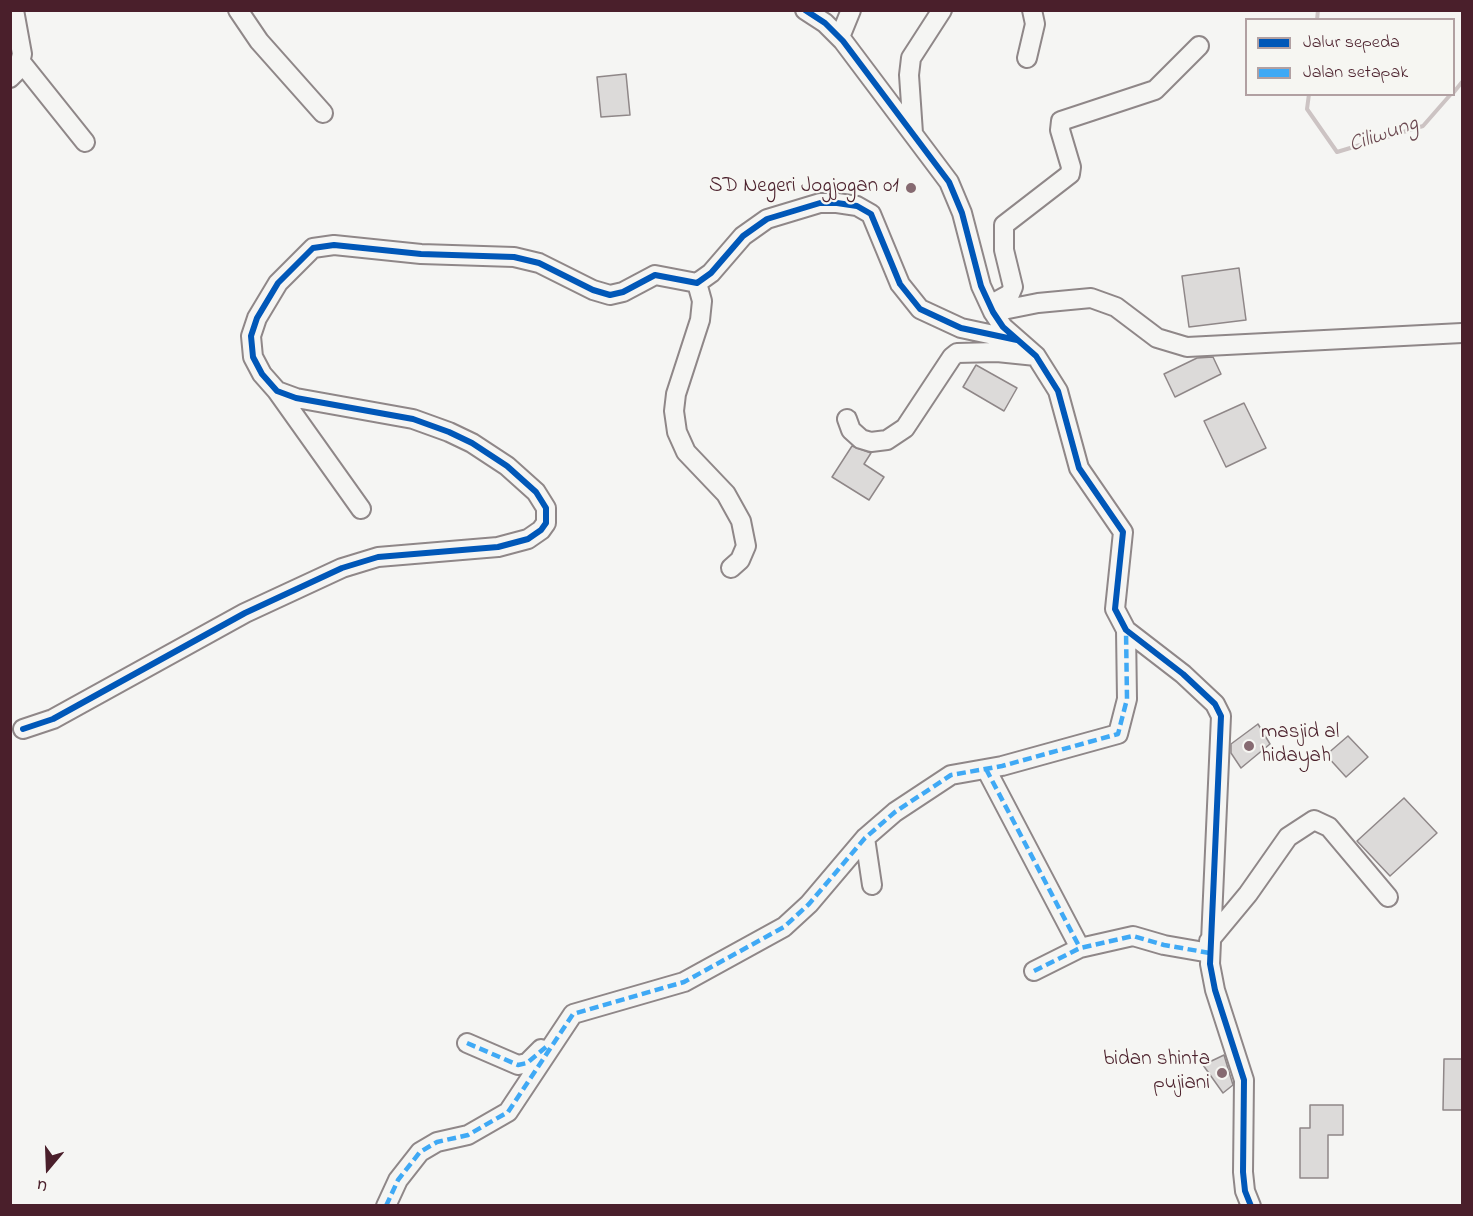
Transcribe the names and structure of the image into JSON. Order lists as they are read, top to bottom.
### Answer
{
  "water": ["Ciliwung"],
  "places": ["SD Negeri Jogjogan 01", "masjid al hidayah", "bidan shinta pujiani"],
  "legend": ["Jalur sepeda", "Jalan setapak"],
  "north": "bottom"
}
